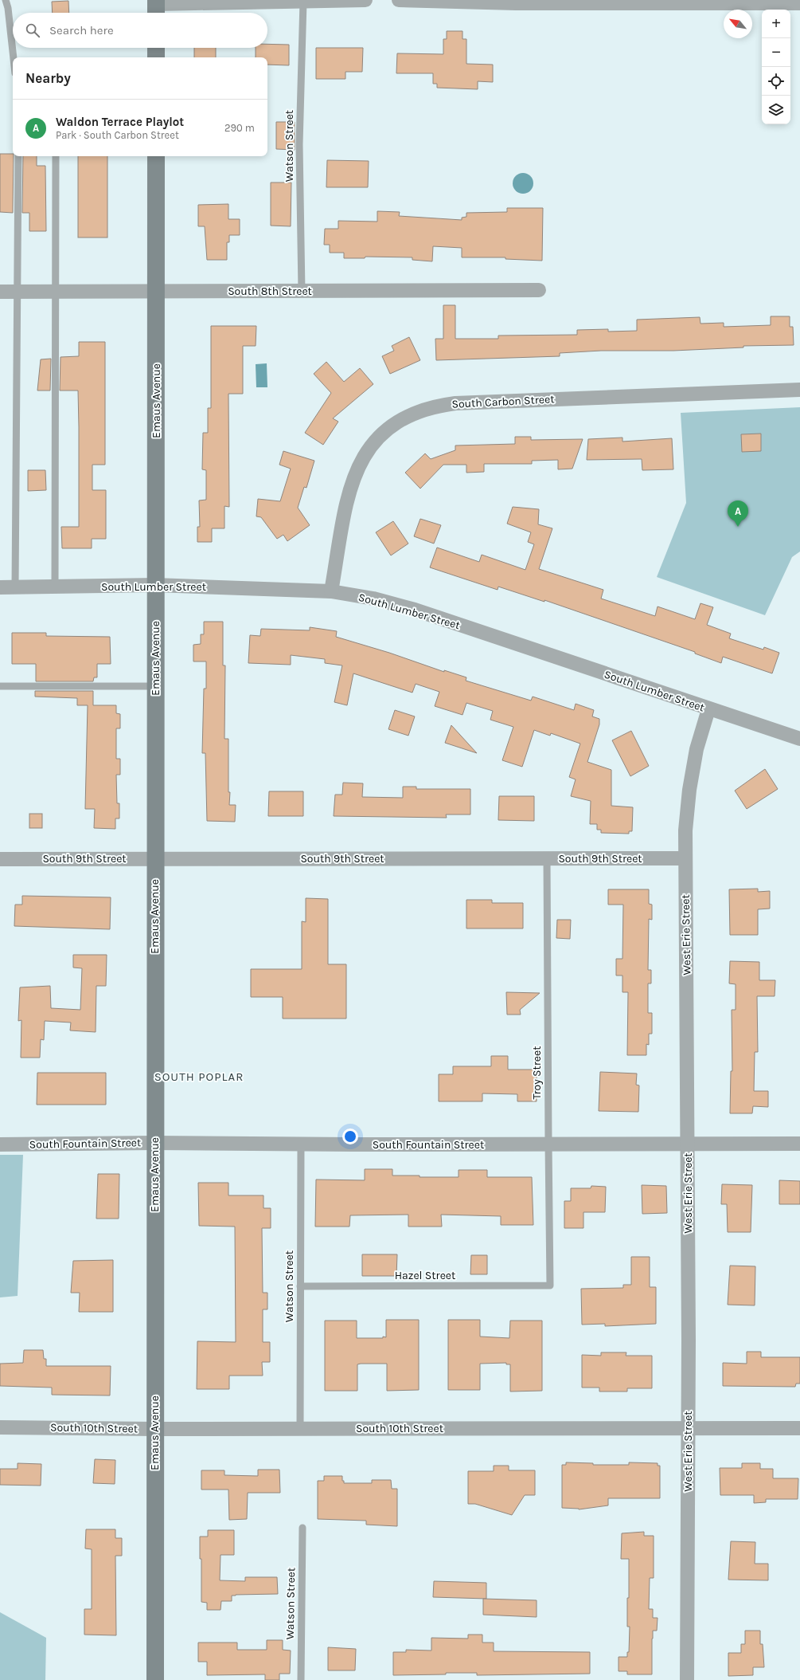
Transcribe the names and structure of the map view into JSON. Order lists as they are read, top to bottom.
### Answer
{
  "streets": {
    "main road": ["Emaus Avenue"],
    "street": [
      "South 8th Street",
      "South Carbon Street",
      "South Lumber Street",
      "South 9th Street",
      "West Erie Street",
      "South Fountain Street",
      "South 10th Street"
    ],
    "lane": ["Watson Street", "Troy Street", "Hazel Street"]
  },
  "crossings": [
    ["Watson Street", "South 8th Street"],
    ["Watson Street", "South Fountain Street"],
    ["Watson Street", "Hazel Street"],
    ["Watson Street", "South 10th Street"],
    ["South 8th Street", "Emaus Avenue"],
    ["Emaus Avenue", "South Lumber Street"],
    ["Emaus Avenue", "South 9th Street"],
    ["Emaus Avenue", "South Fountain Street"],
    ["Emaus Avenue", "South 10th Street"],
    ["South Carbon Street", "South Lumber Street"],
    ["South Lumber Street", "West Erie Street"],
    ["South 9th Street", "West Erie Street"],
    ["South 9th Street", "Troy Street"],
    ["West Erie Street", "South Fountain Street"],
    ["West Erie Street", "South 10th Street"],
    ["Troy Street", "South Fountain Street"],
    ["Troy Street", "Hazel Street"]
  ],
  "districts": ["SOUTH POPLAR"],
  "north": "top left",
  "page": {
    "map_buttons": ["+", "−"],
    "search": "Search here",
    "heading": "Nearby",
    "list": [
      {
        "mark": "A",
        "name": "Waldon Terrace Playlot",
        "note": "Park · South Carbon Street",
        "value": "290 m"
      }
    ],
    "pins": "A"
  }
}
